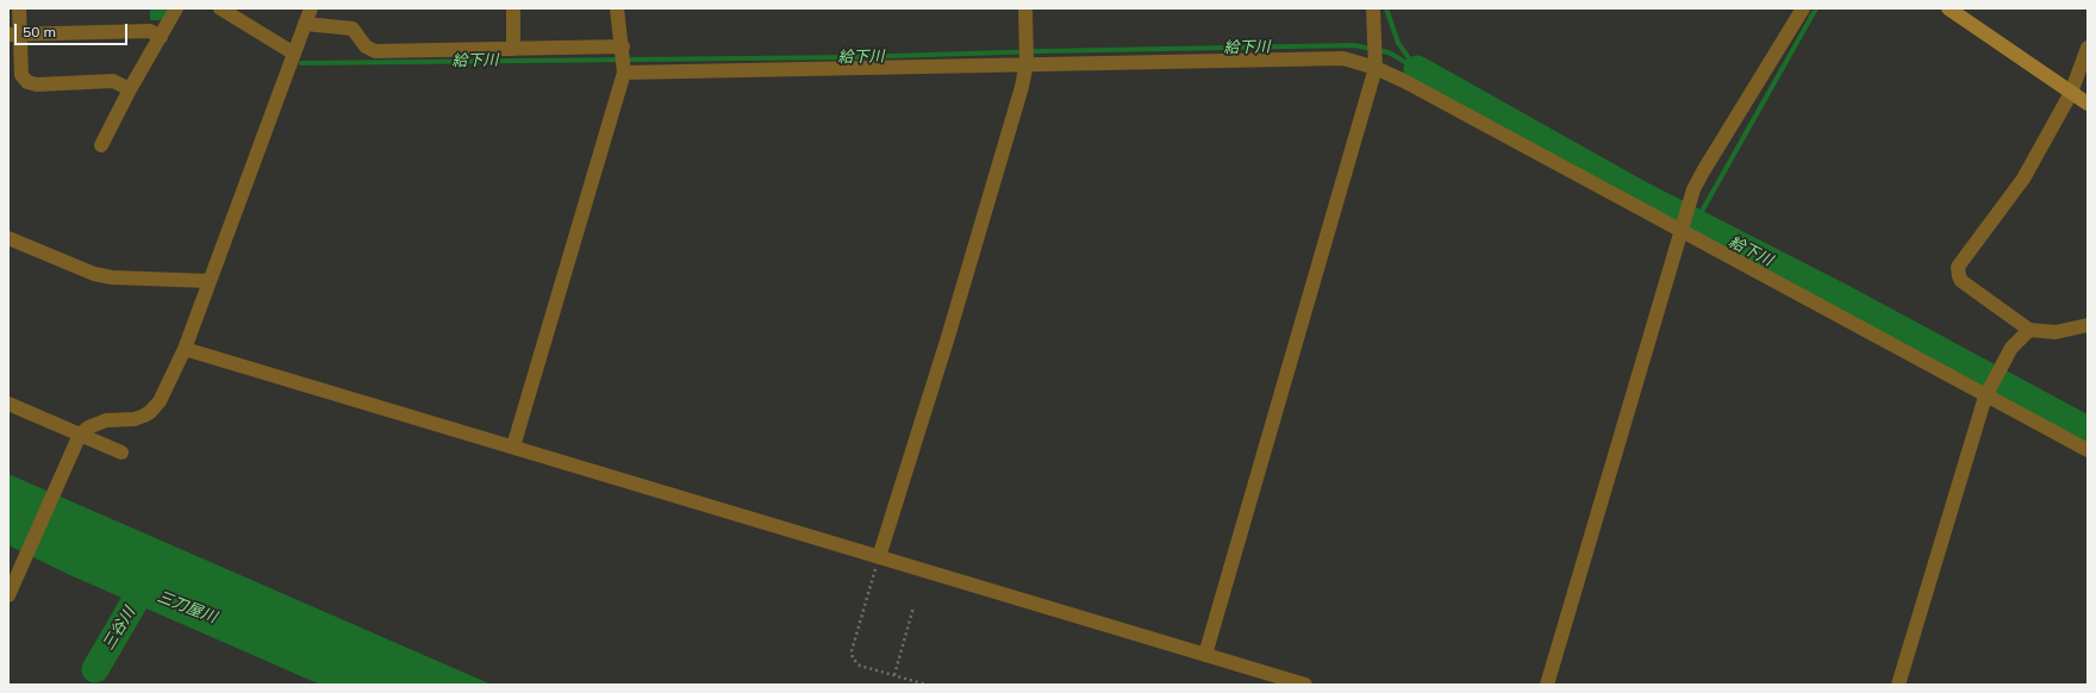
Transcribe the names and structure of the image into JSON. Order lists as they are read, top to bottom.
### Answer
{
  "water": ["給下川", "三刀屋川", "三谷川"],
  "scale_bar": "50 m"
}
